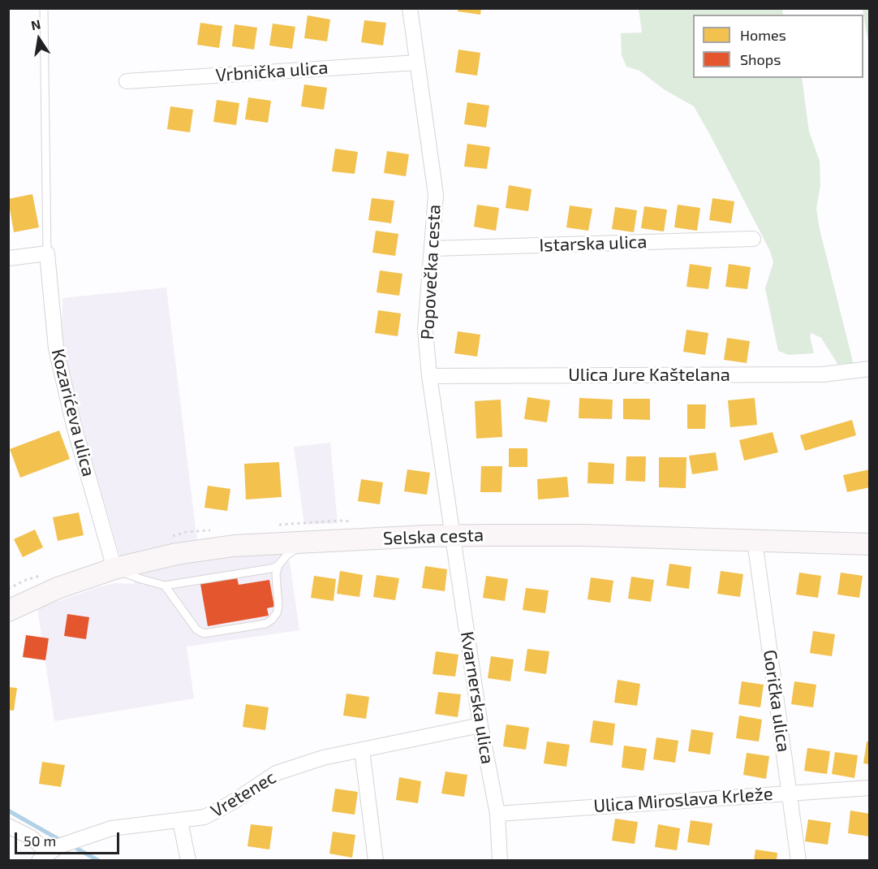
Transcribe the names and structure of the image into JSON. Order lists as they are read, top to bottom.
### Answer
{
  "streets": {
    "main road": ["Selska cesta"],
    "street": [
      "Vrbnička ulica",
      "Istarska ulica",
      "Popovečka cesta",
      "Ulica Jure Kaštelana",
      "Kozarićeva ulica",
      "Kvarnerska ulica",
      "Gorička ulica",
      "Vretenec",
      "Ulica Miroslava Krleže"
    ]
  },
  "crossings": [
    ["Vrbnička ulica", "Popovečka cesta"],
    ["Istarska ulica", "Popovečka cesta"],
    ["Popovečka cesta", "Ulica Jure Kaštelana"],
    ["Popovečka cesta", "Selska cesta"],
    ["Popovečka cesta", "Kvarnerska ulica"],
    ["Kozarićeva ulica", "Selska cesta"],
    ["Selska cesta", "Kvarnerska ulica"],
    ["Selska cesta", "Gorička ulica"],
    ["Kvarnerska ulica", "Vretenec"],
    ["Kvarnerska ulica", "Ulica Miroslava Krleže"],
    ["Gorička ulica", "Ulica Miroslava Krleže"]
  ],
  "legend": ["Homes", "Shops"],
  "scale_bar": "50 m",
  "north": "top"
}
